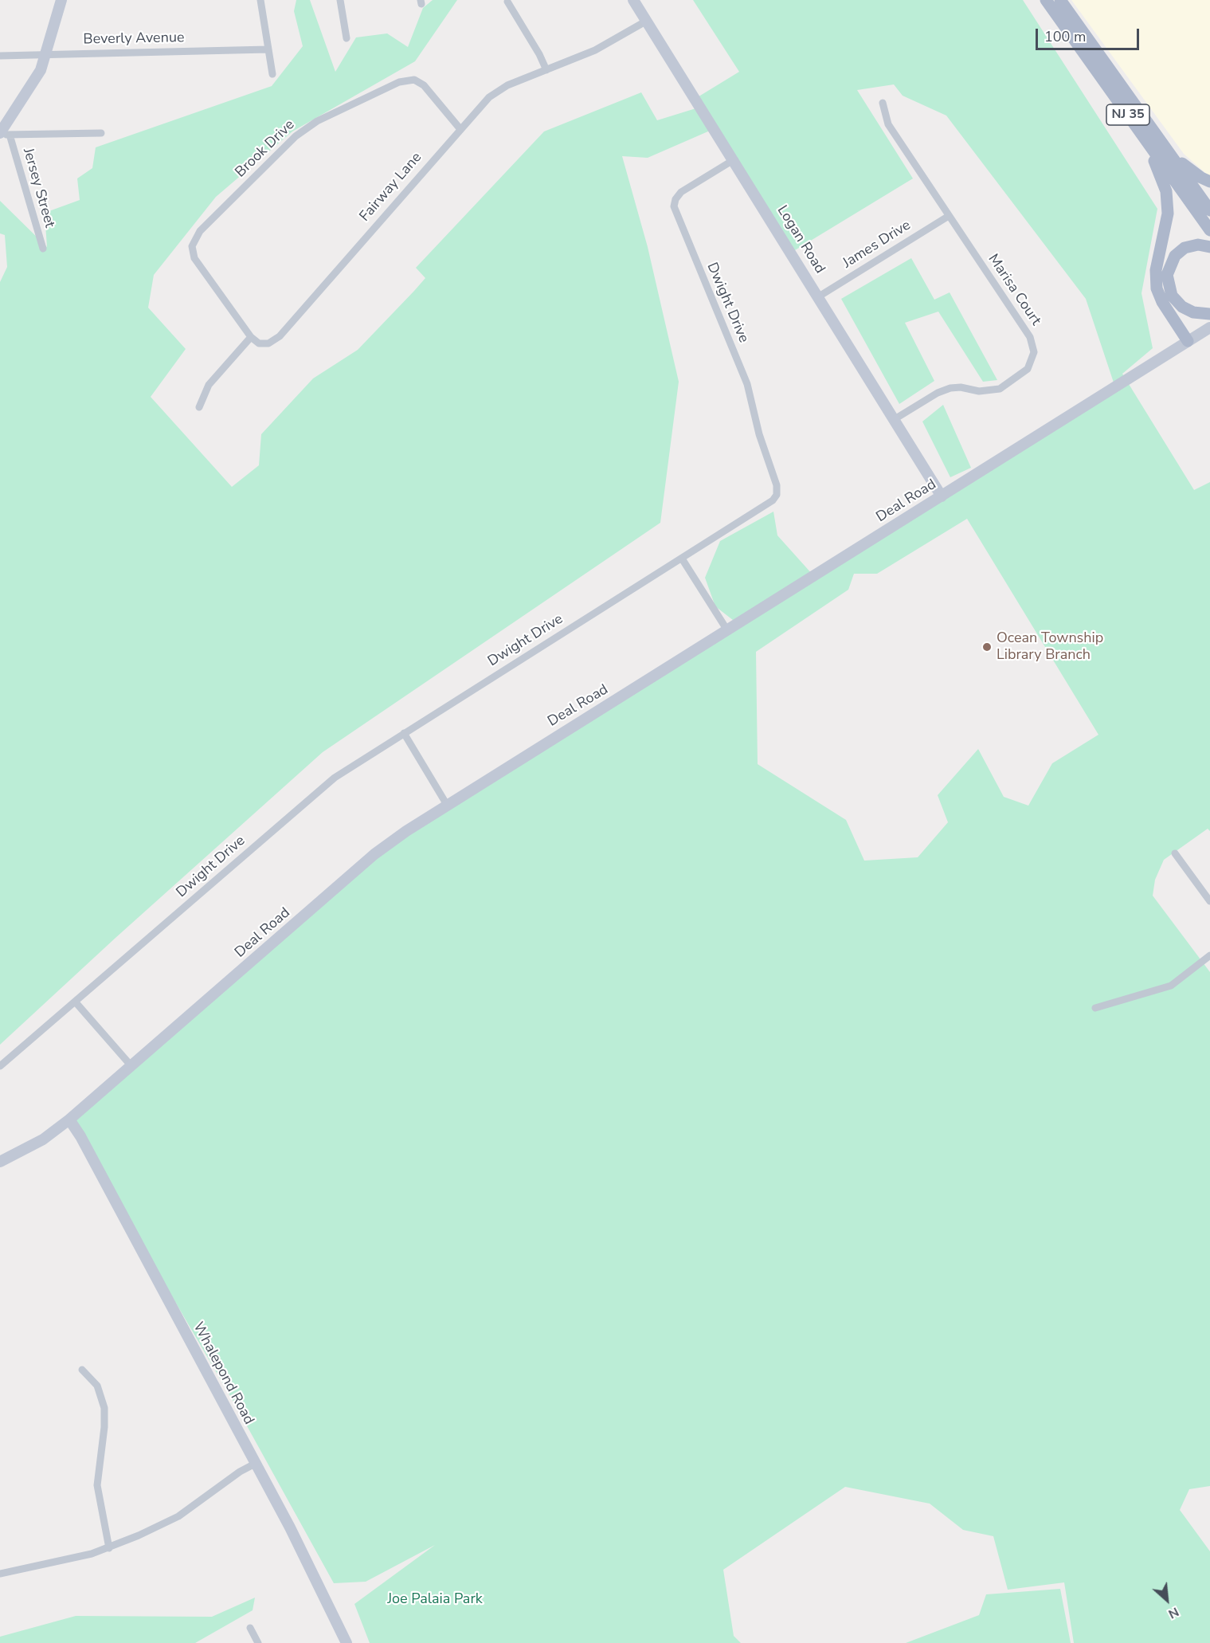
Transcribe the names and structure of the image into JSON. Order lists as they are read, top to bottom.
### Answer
{
  "streets": {
    "main road": ["NJ 35"],
    "street": [
      "Beverly Avenue",
      "Brook Drive",
      "Fairway Lane",
      "Jersey Street",
      "Logan Road",
      "James Drive",
      "Marisa Court",
      "Dwight Drive",
      "Deal Road",
      "Whalepond Road"
    ]
  },
  "crossings": [
    ["Brook Drive", "Fairway Lane"],
    ["Fairway Lane", "Logan Road"],
    ["Logan Road", "James Drive"],
    ["Logan Road", "Marisa Court"],
    ["Logan Road", "Dwight Drive"],
    ["Logan Road", "Deal Road"],
    ["James Drive", "Marisa Court"],
    ["Deal Road", "Whalepond Road"]
  ],
  "parks": ["Joe Palaia Park"],
  "places": ["Ocean Township Library Branch"],
  "scale_bar": "100 m",
  "north": "bottom right"
}
